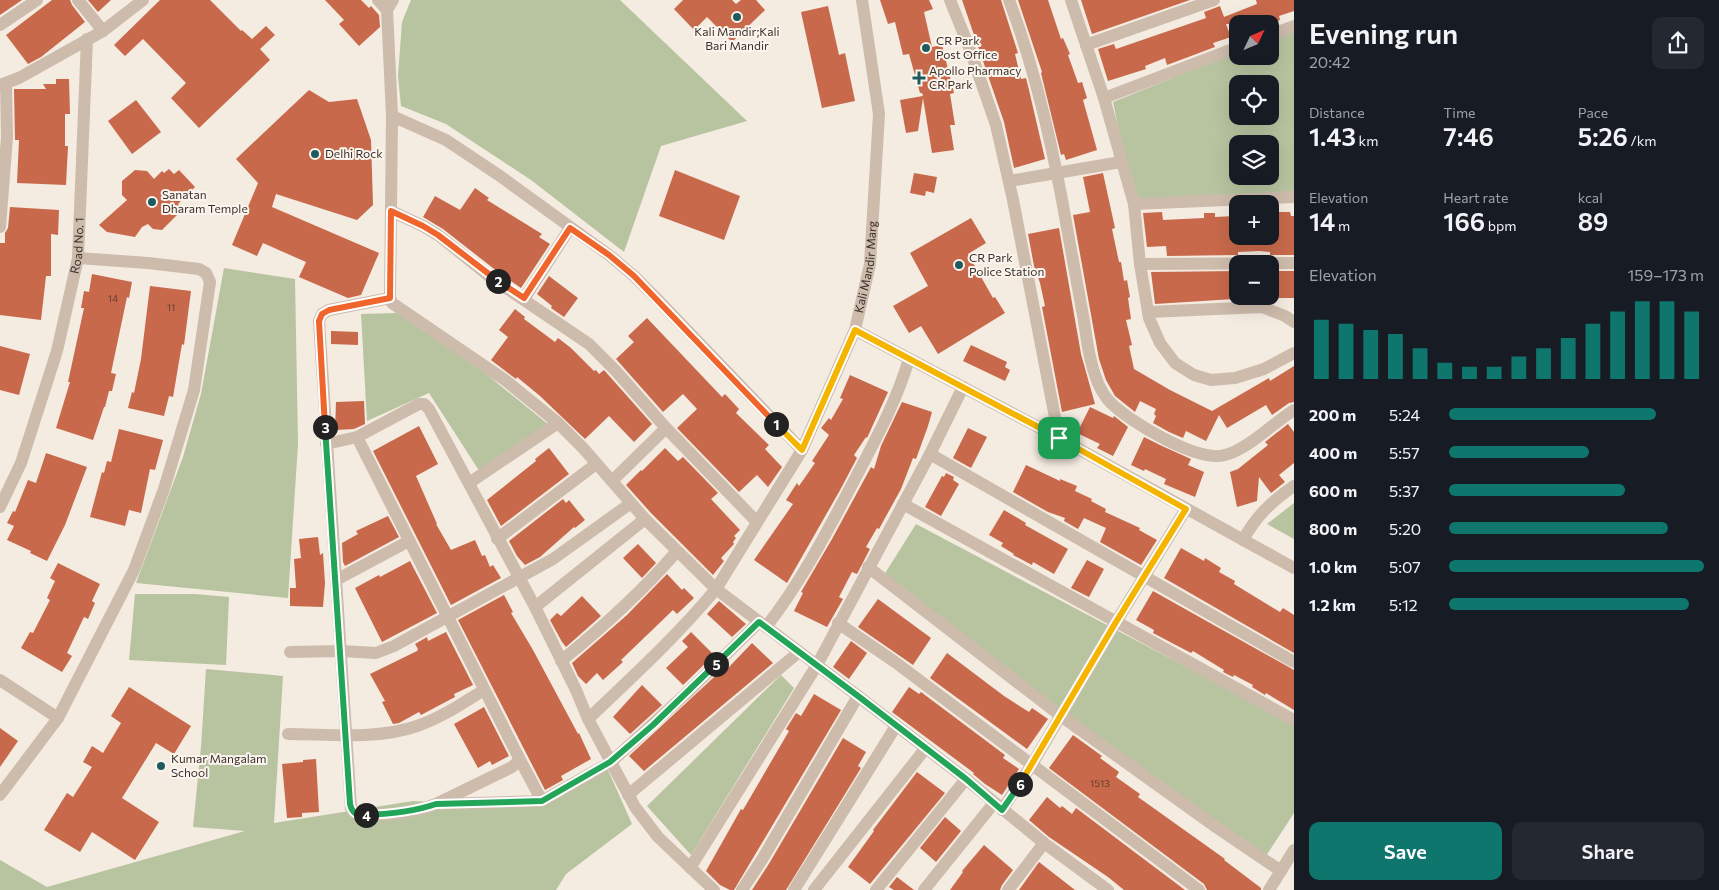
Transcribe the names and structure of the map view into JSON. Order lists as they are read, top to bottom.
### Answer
{
  "streets": {
    "street": ["Road No. 1", "Kali Mandir Marg"]
  },
  "places": {
    "other": [
      "Kali Mandir;Kali Bari Mandir",
      "CR Park Post Office",
      "Delhi Rock",
      "Sanatan Dharam Temple",
      "CR Park Police Station",
      "Kumar Mangalam School"
    ],
    "health": ["Apollo Pharmacy CR Park"]
  },
  "house_numbers": ["14", "11", "1513"],
  "north": "top right",
  "page": {
    "heading": ["Evening run", "20:42"],
    "map_buttons": ["+", "−"],
    "stats": [
      ["Distance", "1.43 km"],
      ["Time", "7:46"],
      ["Pace", "5:26 /km"],
      ["Elevation", "14 m"],
      ["Heart rate", "166 bpm"],
      ["kcal", "89"]
    ],
    "chart": ["Elevation", "159–173 m"],
    "pins": [
      "2",
      "1",
      "3",
      "5",
      "6",
      "4"
    ],
    "list": [
      {
        "name": "200 m",
        "note": "5:24"
      },
      {
        "name": "400 m",
        "note": "5:57"
      },
      {
        "name": "600 m",
        "note": "5:37"
      },
      {
        "name": "800 m",
        "note": "5:20"
      },
      {
        "name": "1.0 km",
        "note": "5:07"
      },
      {
        "name": "1.2 km",
        "note": "5:12"
      }
    ],
    "buttons": ["Save", "Share"]
  }
}
